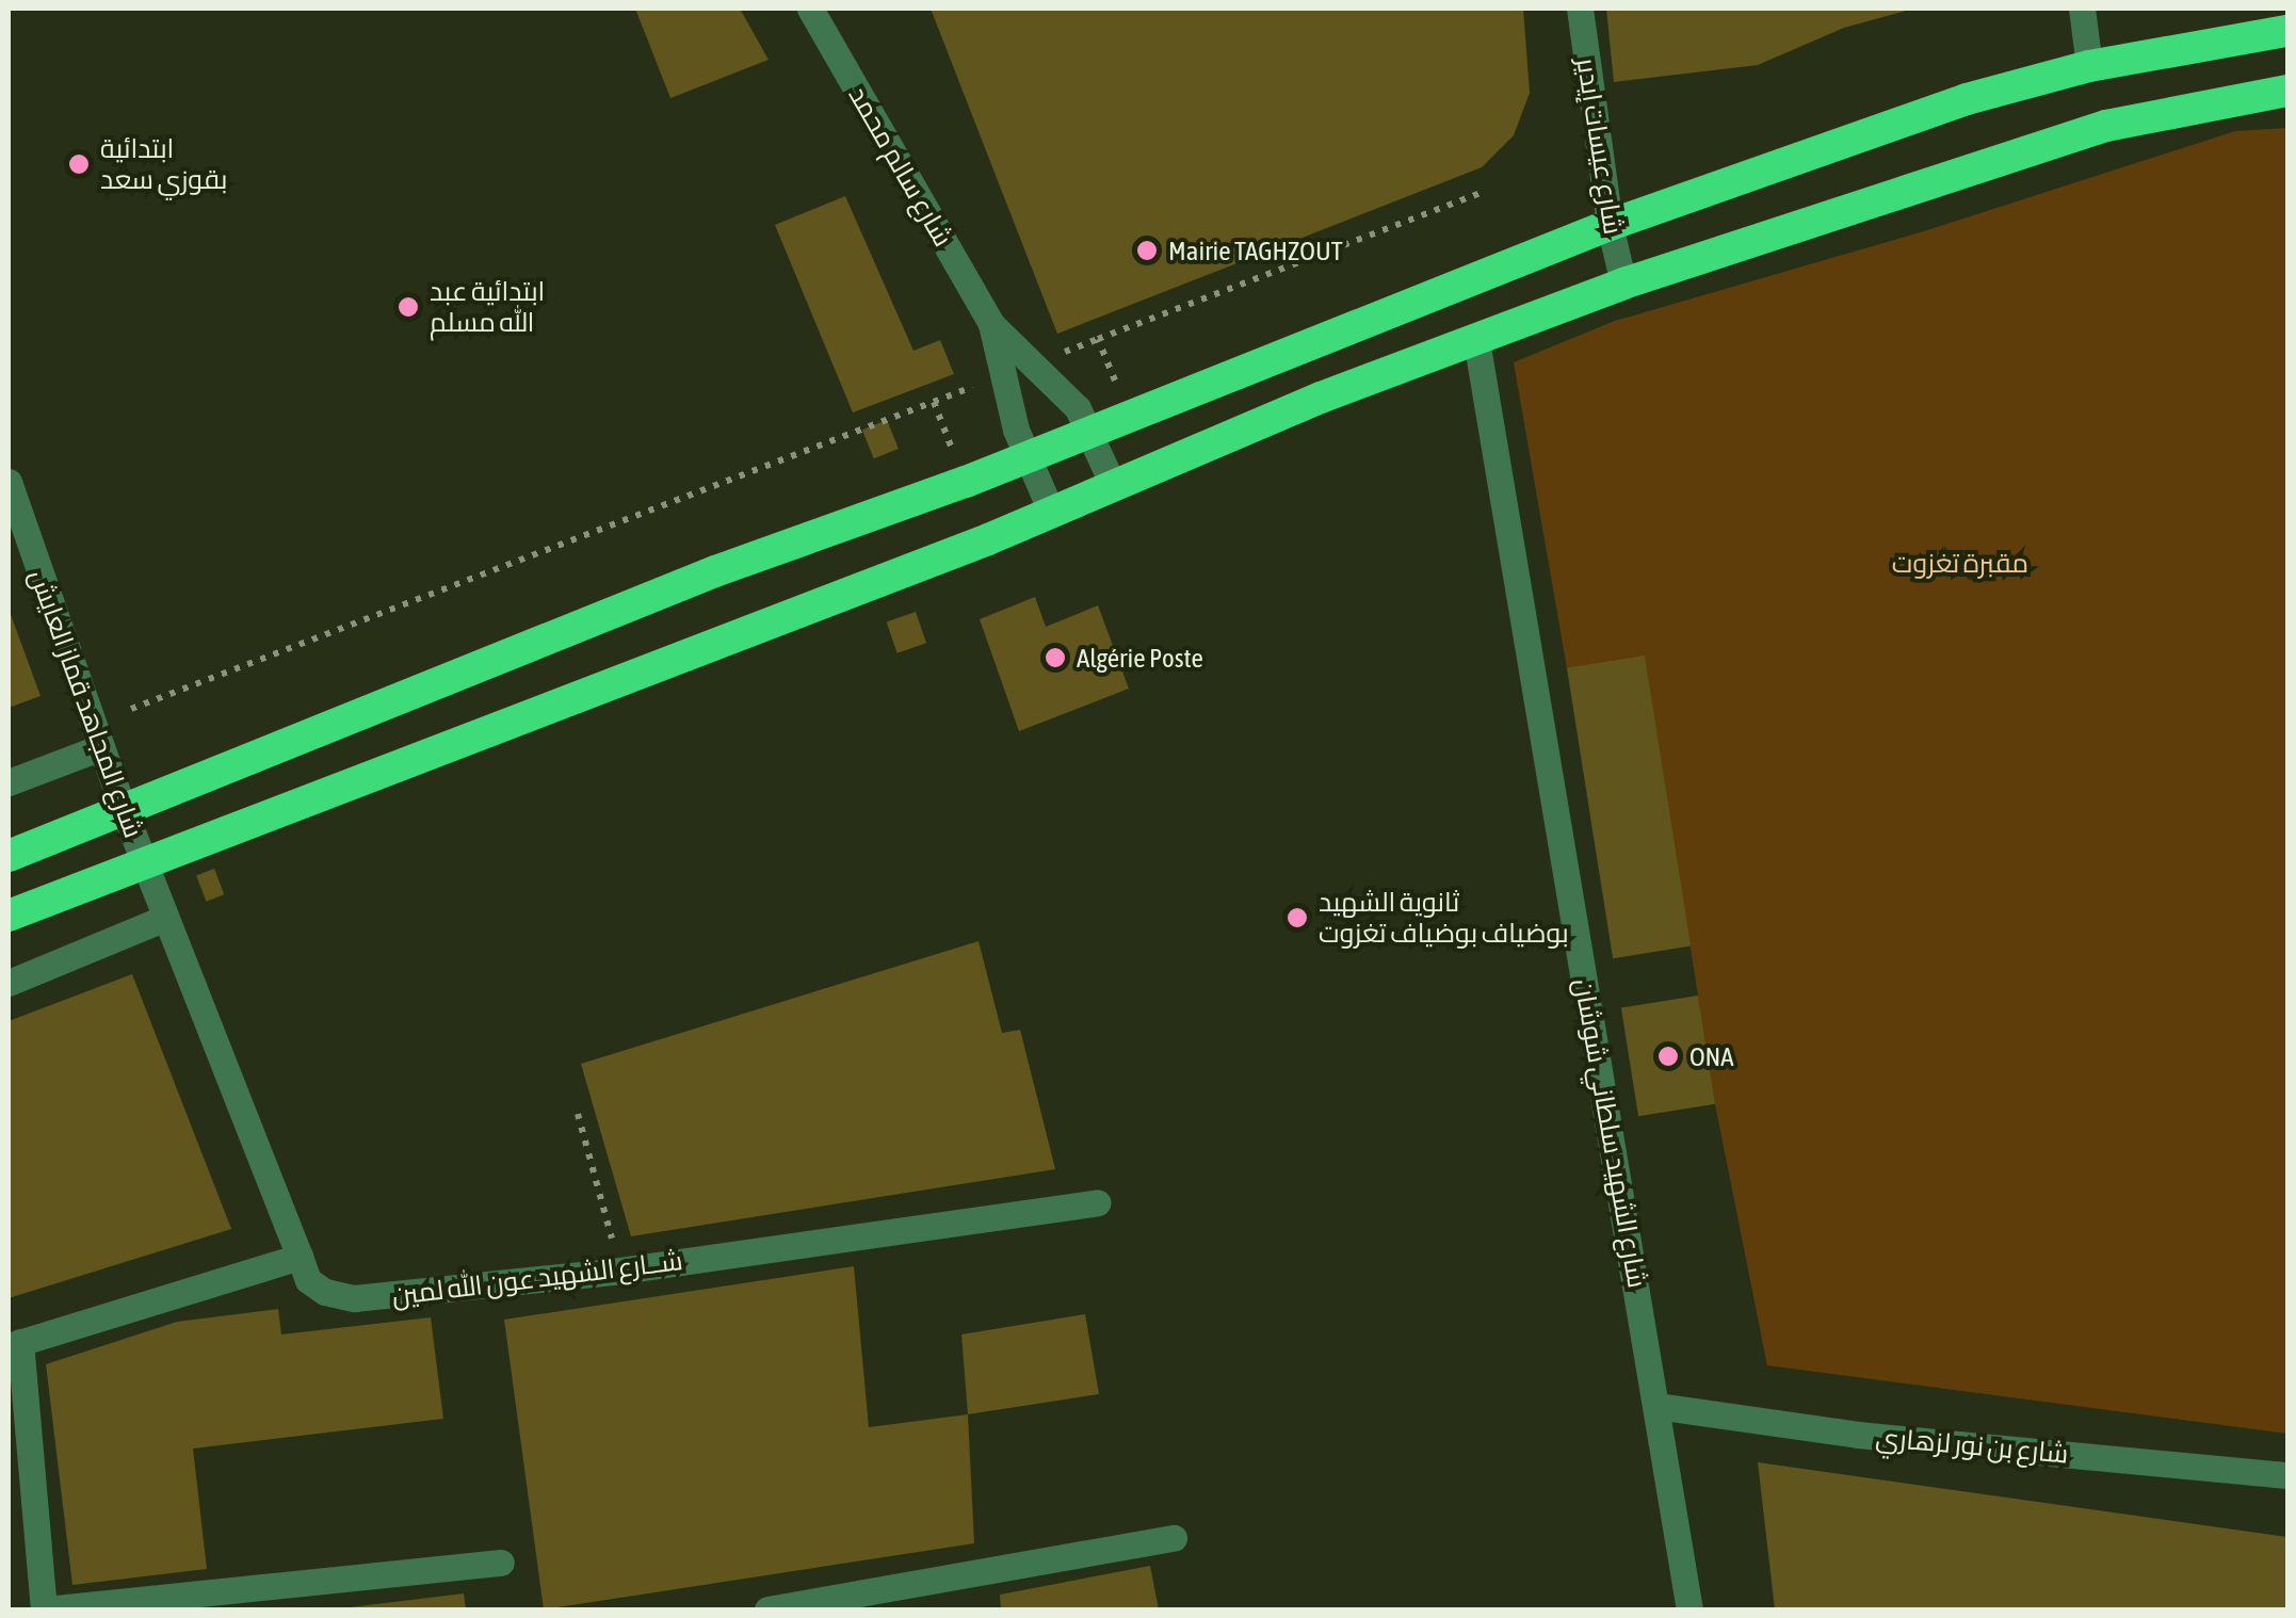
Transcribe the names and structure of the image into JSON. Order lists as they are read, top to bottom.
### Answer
{
  "streets": {
    "street": [
      "شارع عيسات إيدير",
      "شارع سالم محمد",
      "شارع المجاهد قماز العايش",
      "شارع الشهيد سلطاني شوشان",
      "شــارع الشهيد عون الله لمين",
      "شارع بن نور لزهاري"
    ]
  },
  "crossings": [
    ["شارع المجاهد قماز العايش", "شــارع الشهيد عون الله لمين"],
    ["شارع الشهيد سلطاني شوشان", "شارع بن نور لزهاري"]
  ],
  "parks": ["مقبرة تغزوت"],
  "places": [
    "ابتدائية بقوزي سعد",
    "Mairie TAGHZOUT",
    "ابتدائية عبد الله مسلم",
    "Algérie Poste",
    "ثانوية الشهيد بوضياف بوضياف تغزوت",
    "ONA"
  ]
}
